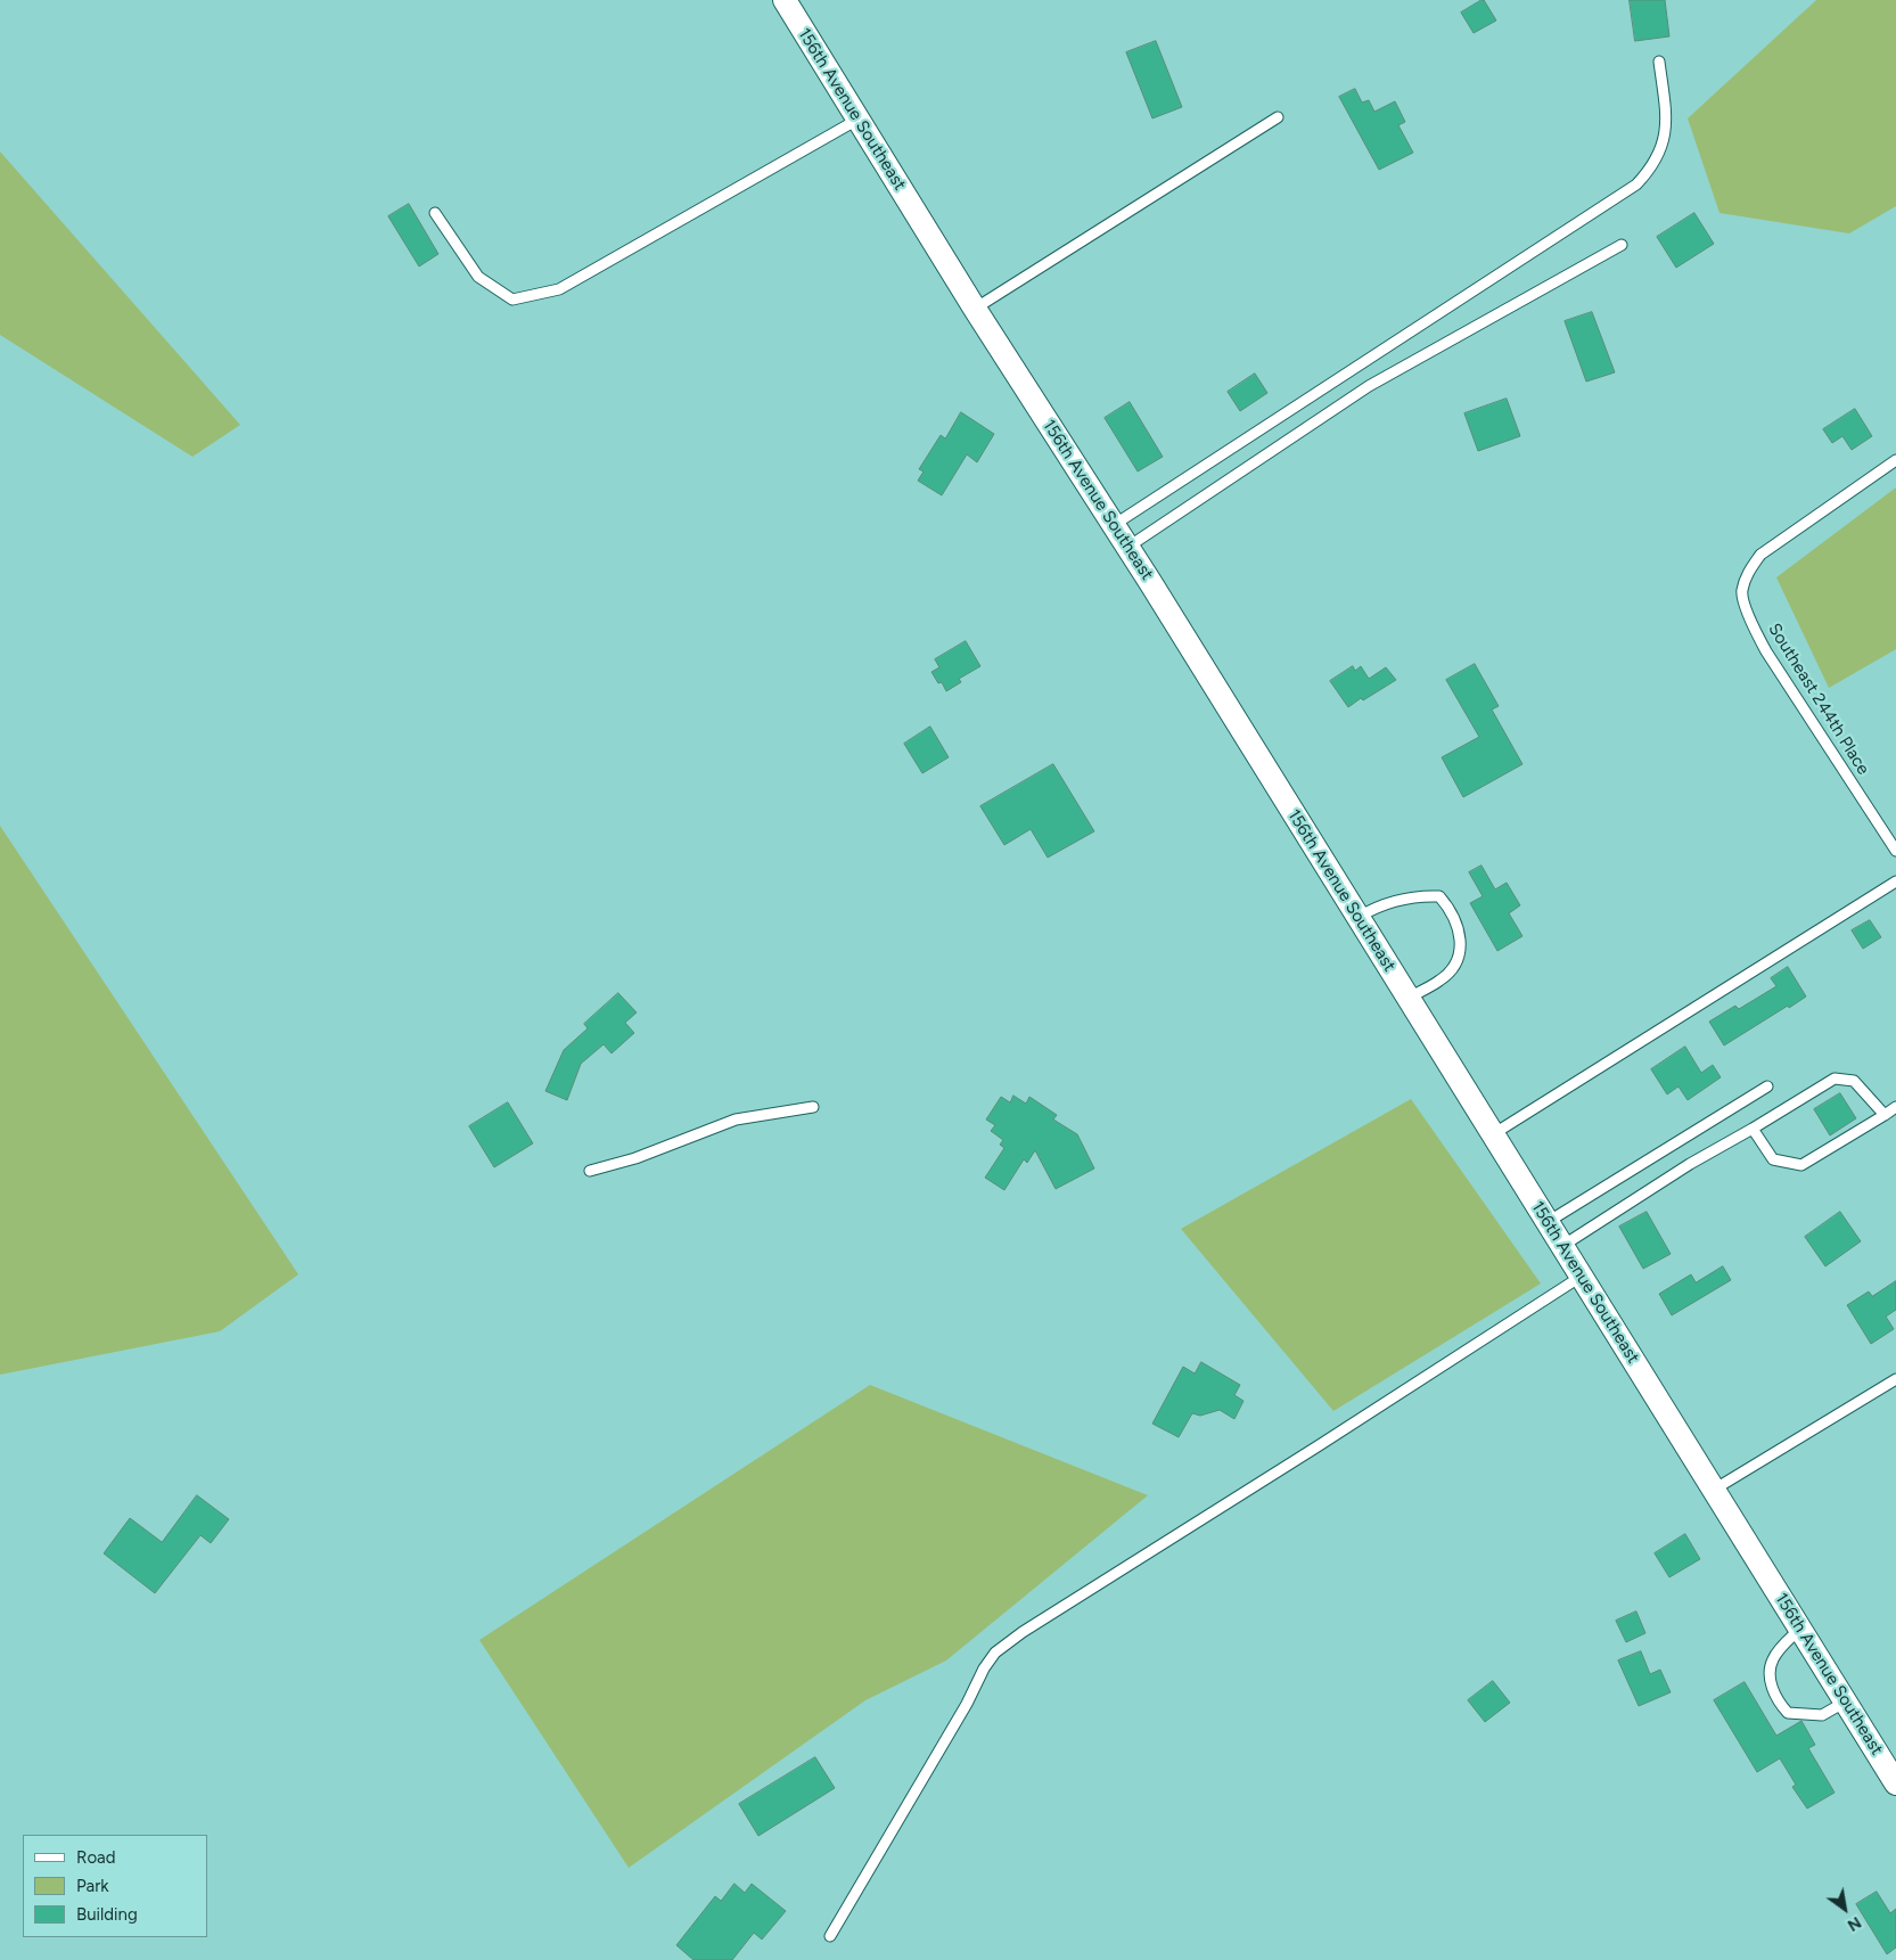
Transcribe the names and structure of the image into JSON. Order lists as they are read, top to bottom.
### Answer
{
  "streets": {
    "street": ["156th Avenue Southeast"],
    "lane": ["Southeast 244th Place"]
  },
  "legend": ["Road", "Park", "Building"],
  "north": "bottom right"
}
